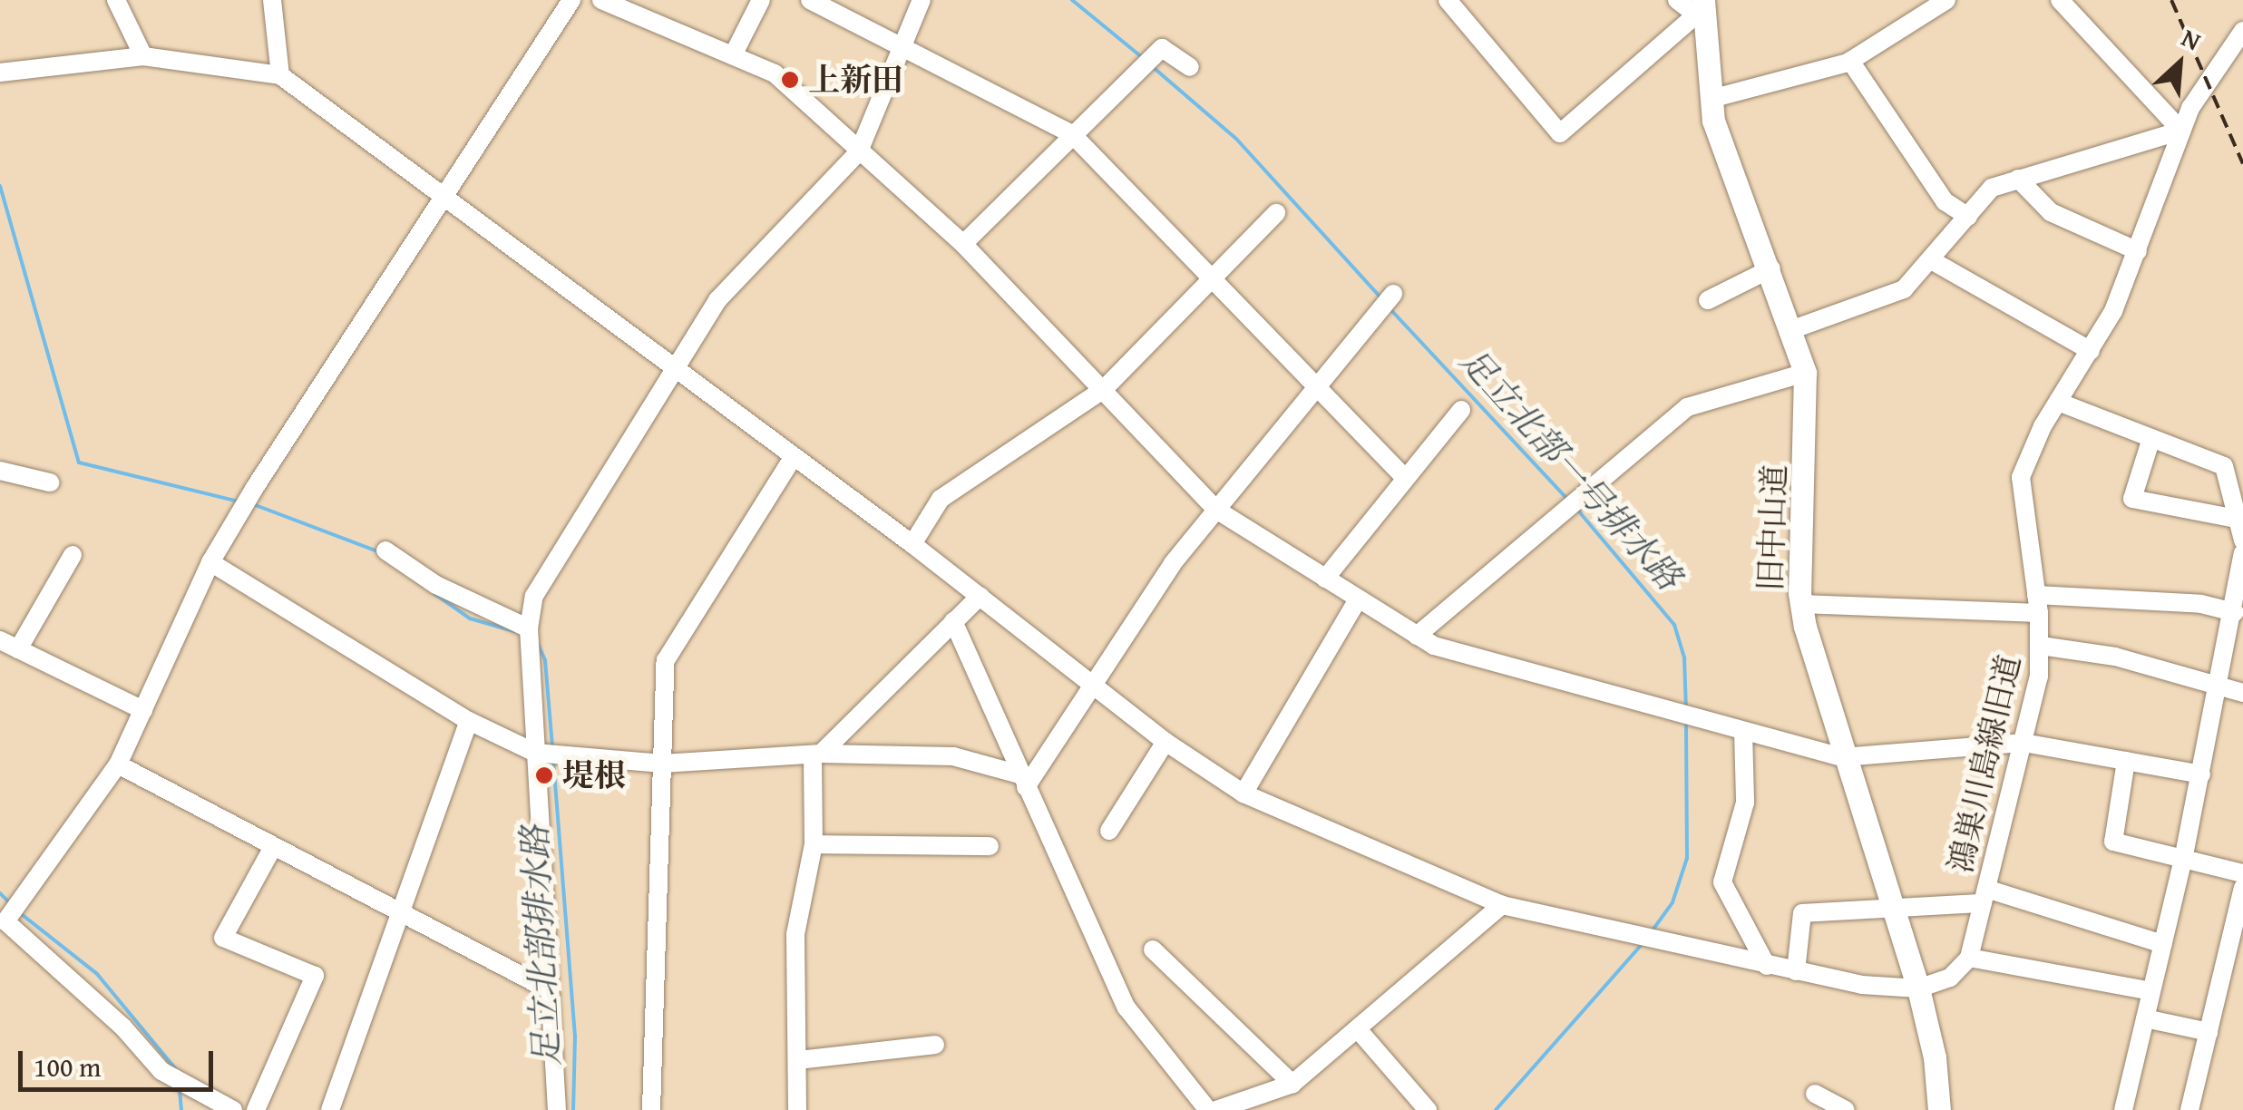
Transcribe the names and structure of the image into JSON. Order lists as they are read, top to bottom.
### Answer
{
  "streets": {
    "main road": ["旧中山道"],
    "street": ["鴻巣川島線旧道"]
  },
  "water": ["足立北部一号排水路", "足立北部排水路"],
  "places": ["上新田", "堤根"],
  "scale_bar": "100 m",
  "north": "top right"
}
